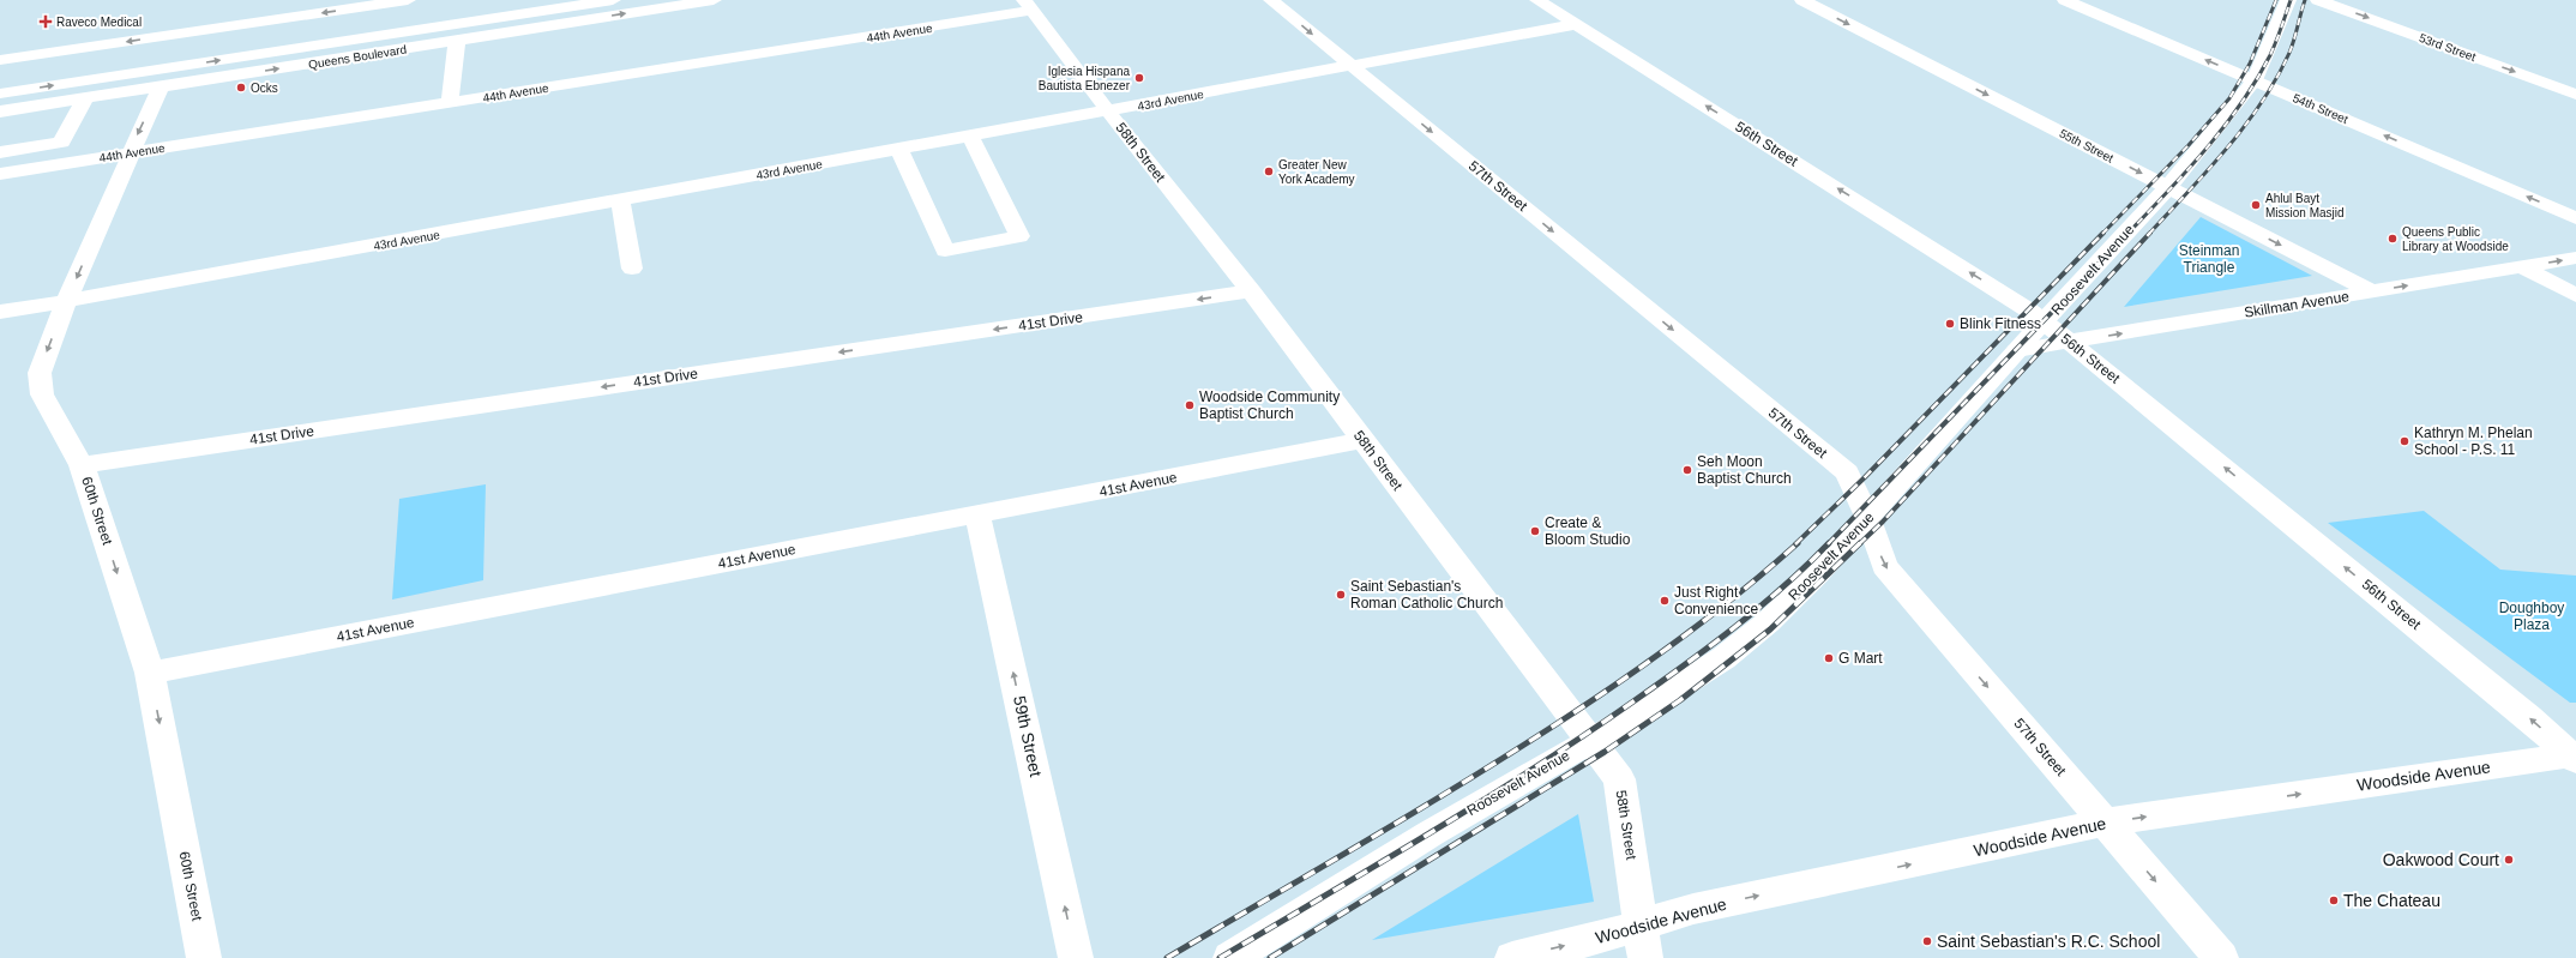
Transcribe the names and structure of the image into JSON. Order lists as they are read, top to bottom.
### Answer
{
  "streets": {
    "street": [
      "44th Avenue",
      "53rd Street",
      "Queens Boulevard",
      "43rd Avenue",
      "54th Street",
      "56th Street",
      "55th Street",
      "58th Street",
      "57th Street",
      "Roosevelt Avenue",
      "Skillman Avenue",
      "41st Drive",
      "41st Avenue",
      "60th Street",
      "59th Street",
      "Woodside Avenue"
    ]
  },
  "crossings": [
    ["44th Avenue", "58th Street"],
    ["44th Avenue", "60th Street"],
    ["Queens Boulevard", "60th Street"],
    ["43rd Avenue", "56th Street"],
    ["43rd Avenue", "58th Street"],
    ["43rd Avenue", "57th Street"],
    ["43rd Avenue", "60th Street"],
    ["54th Street", "Roosevelt Avenue"],
    ["56th Street", "Roosevelt Avenue"],
    ["56th Street", "Skillman Avenue"],
    ["56th Street", "Woodside Avenue"],
    ["55th Street", "Roosevelt Avenue"],
    ["55th Street", "Skillman Avenue"],
    ["58th Street", "Roosevelt Avenue"],
    ["58th Street", "41st Drive"],
    ["58th Street", "41st Avenue"],
    ["58th Street", "Woodside Avenue"],
    ["57th Street", "Roosevelt Avenue"],
    ["57th Street", "Woodside Avenue"],
    ["Roosevelt Avenue", "Skillman Avenue"],
    ["41st Drive", "60th Street"],
    ["41st Avenue", "60th Street"],
    ["41st Avenue", "59th Street"]
  ],
  "one_way": [
    "53rd Street",
    "54th Street",
    "56th Street",
    "55th Street",
    "57th Street",
    "Skillman Avenue",
    "41st Drive",
    "60th Street",
    "59th Street",
    "Woodside Avenue"
  ],
  "parks": ["Steinman Triangle", "Doughboy Plaza"],
  "places": {
    "health": ["Raveco Medical"],
    "other": [
      "Iglesia Hispana Bautista Ebnezer",
      "Ocks",
      "Greater New York Academy",
      "Ahlul Bayt Mission Masjid",
      "Queens Public Library at Woodside",
      "Blink Fitness",
      "Woodside Community Baptist Church",
      "Kathryn M. Phelan School - P.S. 11",
      "Seh Moon Baptist Church",
      "Create & Bloom Studio",
      "Saint Sebastian's Roman Catholic Church",
      "Just Right Convenience",
      "G Mart",
      "Oakwood Court",
      "The Chateau",
      "Saint Sebastian's R.C. School"
    ]
  }
}
